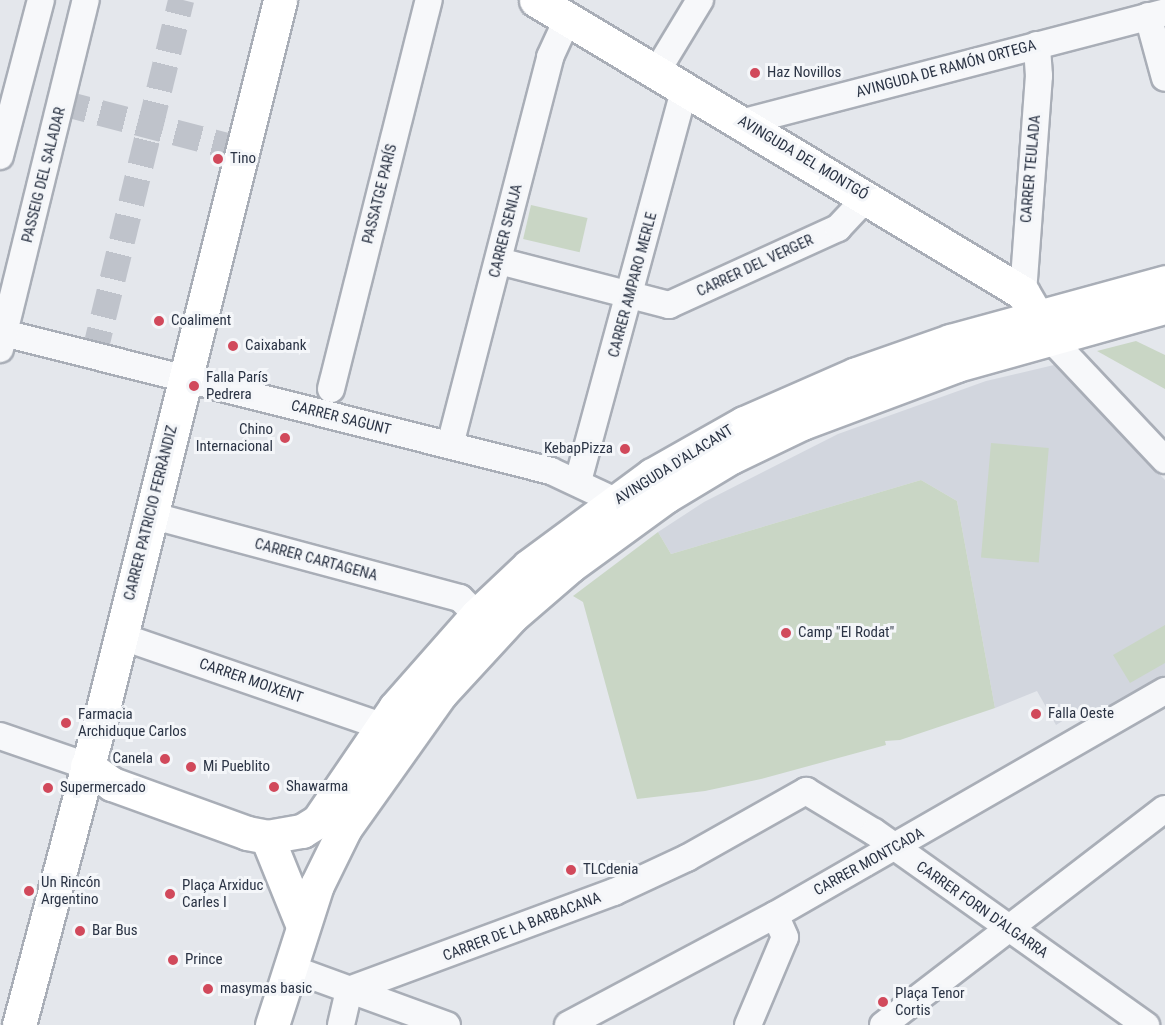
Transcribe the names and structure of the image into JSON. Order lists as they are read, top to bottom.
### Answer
{
  "streets": {
    "main road": ["AVINGUDA DEL MONTGÓ", "AVINGUDA D'ALACANT", "CARRER PATRICIO FERRÀNDIZ"],
    "street": [
      "AVINGUDA DE RAMÓN ORTEGA",
      "CARRER TEULADA",
      "PASSEIG DEL SALADAR",
      "PASSATGE PARÍS",
      "CARRER SENIJA",
      "CARRER DEL VERGER",
      "CARRER AMPARO MERLE",
      "CARRER SAGUNT",
      "CARRER CARTAGENA",
      "CARRER MOIXENT",
      "CARRER MONTCADA",
      "CARRER FORN D'ALGARRA",
      "CARRER DE LA BARBACANA"
    ]
  },
  "crossings": [
    ["AVINGUDA DE RAMÓN ORTEGA", "AVINGUDA DEL MONTGÓ"],
    ["AVINGUDA DE RAMÓN ORTEGA", "CARRER TEULADA"],
    ["AVINGUDA DEL MONTGÓ", "CARRER TEULADA"],
    ["AVINGUDA DEL MONTGÓ", "CARRER SENIJA"],
    ["AVINGUDA DEL MONTGÓ", "CARRER DEL VERGER"],
    ["AVINGUDA DEL MONTGÓ", "CARRER AMPARO MERLE"],
    ["AVINGUDA DEL MONTGÓ", "AVINGUDA D'ALACANT"],
    ["CARRER TEULADA", "AVINGUDA D'ALACANT"],
    ["PASSEIG DEL SALADAR", "CARRER SAGUNT"],
    ["CARRER SENIJA", "CARRER DEL VERGER"],
    ["CARRER SENIJA", "CARRER SAGUNT"],
    ["CARRER DEL VERGER", "CARRER AMPARO MERLE"],
    ["CARRER AMPARO MERLE", "CARRER SAGUNT"],
    ["CARRER SAGUNT", "AVINGUDA D'ALACANT"],
    ["CARRER SAGUNT", "CARRER PATRICIO FERRÀNDIZ"],
    ["AVINGUDA D'ALACANT", "CARRER CARTAGENA"],
    ["AVINGUDA D'ALACANT", "CARRER MOIXENT"],
    ["CARRER PATRICIO FERRÀNDIZ", "CARRER CARTAGENA"],
    ["CARRER PATRICIO FERRÀNDIZ", "CARRER MOIXENT"],
    ["CARRER MONTCADA", "CARRER FORN D'ALGARRA"],
    ["CARRER FORN D'ALGARRA", "CARRER DE LA BARBACANA"]
  ],
  "places": [
    "Haz Novillos",
    "Tino",
    "Coaliment",
    "Caixabank",
    "Falla París Pedrera",
    "Chino Internacional",
    "KebapPizza",
    "Camp \"El Rodat\"",
    "Falla Oeste",
    "Farmacia Archiduque Carlos",
    "Canela",
    "Mi Pueblito",
    "Shawarma",
    "Supermercado",
    "TLCdenia",
    "Un Rincón Argentino",
    "Plaça Arxiduc Carles I",
    "Bar Bus",
    "Prince",
    "masymas basic",
    "Plaça Tenor Cortis"
  ]
}
